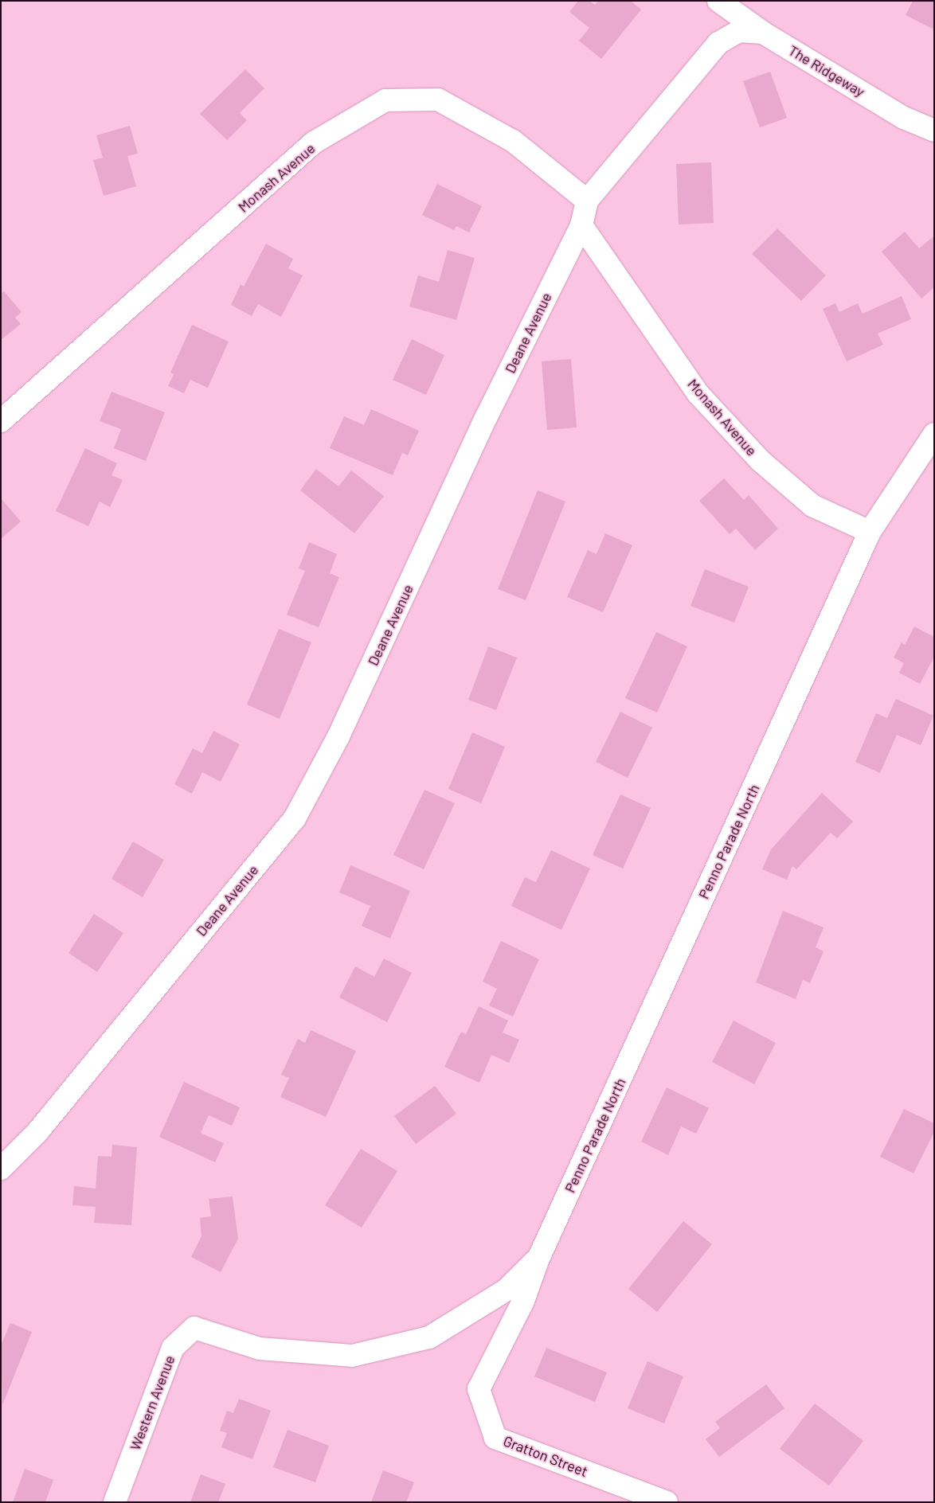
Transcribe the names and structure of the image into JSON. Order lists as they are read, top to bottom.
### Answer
{
  "streets": {
    "street": [
      "The Ridgeway",
      "Monash Avenue",
      "Deane Avenue",
      "Penno Parade North",
      "Western Avenue",
      "Gratton Street"
    ]
  },
  "crossings": [
    ["The Ridgeway", "Deane Avenue"],
    ["Monash Avenue", "Deane Avenue"],
    ["Monash Avenue", "Penno Parade North"],
    ["Penno Parade North", "Western Avenue"],
    ["Penno Parade North", "Gratton Street"],
    ["Western Avenue", "Gratton Street"]
  ]
}
